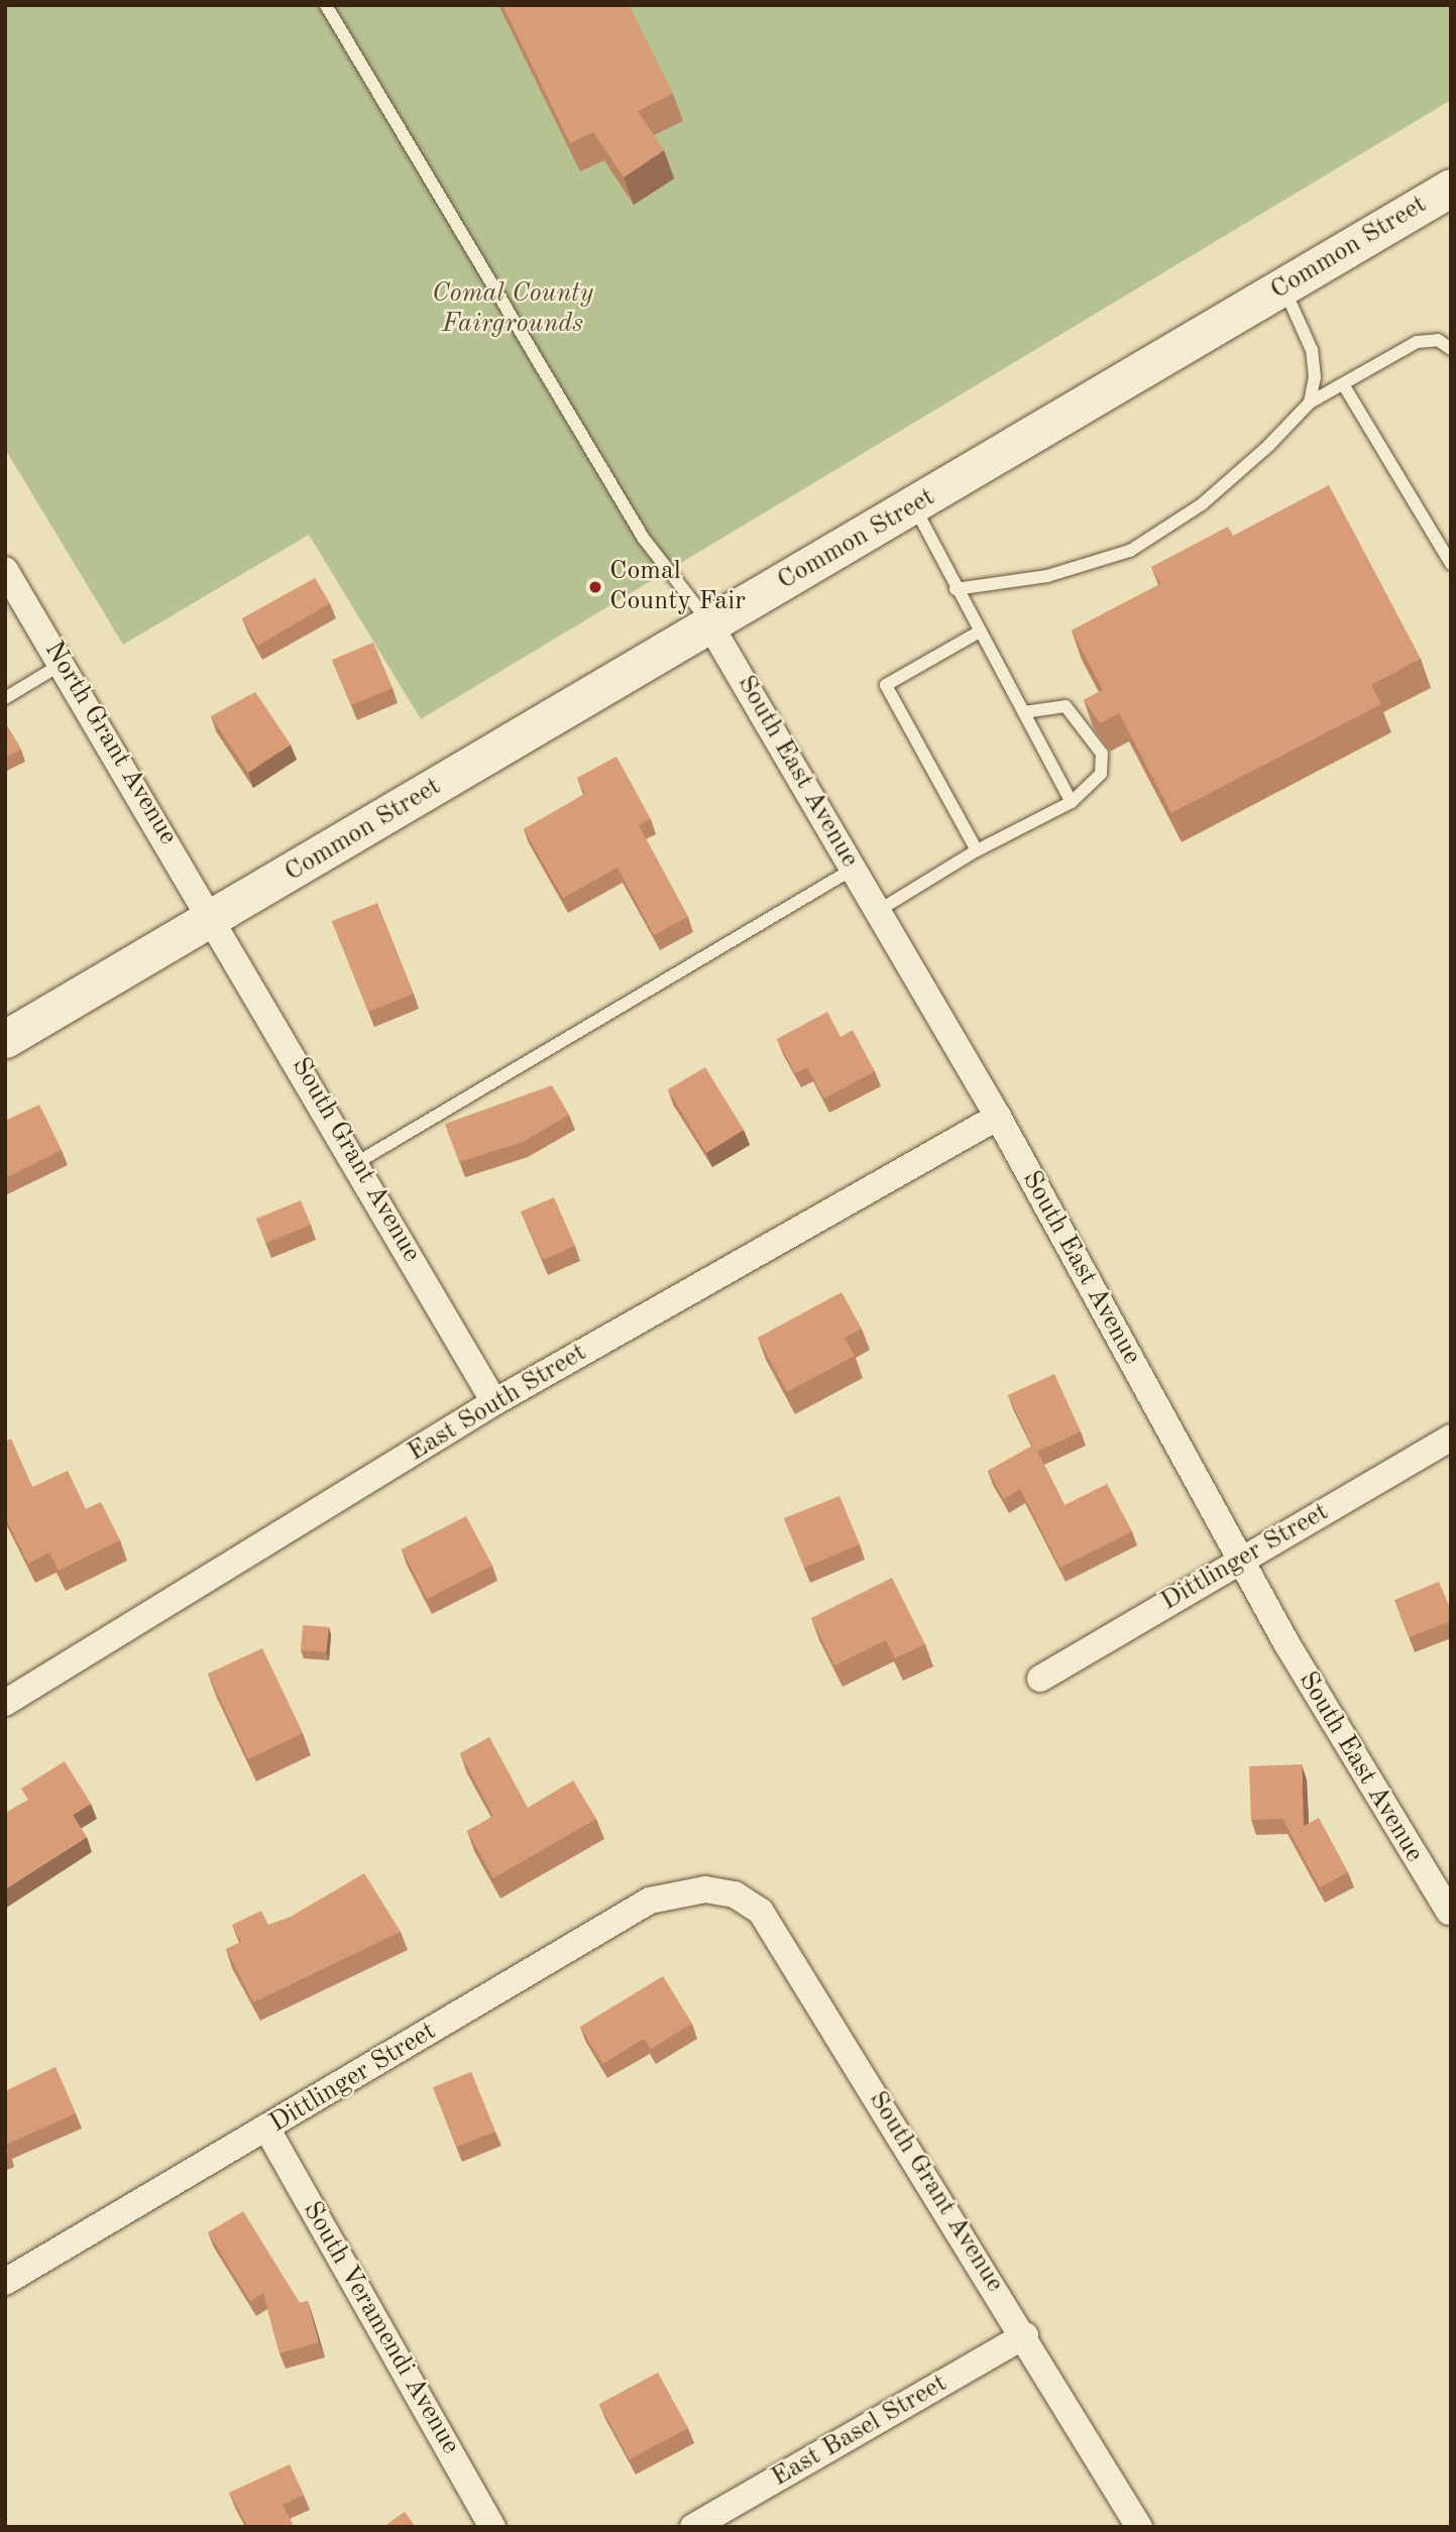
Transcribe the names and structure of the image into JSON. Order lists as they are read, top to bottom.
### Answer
{
  "streets": {
    "main road": ["Common Street"],
    "street": [
      "North Grant Avenue",
      "South East Avenue",
      "South Grant Avenue",
      "East South Street",
      "Dittlinger Street",
      "South Veramendi Avenue",
      "East Basel Street"
    ]
  },
  "crossings": [
    ["Common Street", "North Grant Avenue"],
    ["Common Street", "South East Avenue"],
    ["Common Street", "South Grant Avenue"],
    ["North Grant Avenue", "South Grant Avenue"],
    ["South East Avenue", "East South Street"],
    ["South East Avenue", "Dittlinger Street"],
    ["South Grant Avenue", "East South Street"],
    ["South Grant Avenue", "Dittlinger Street"],
    ["South Grant Avenue", "East Basel Street"],
    ["Dittlinger Street", "South Veramendi Avenue"]
  ],
  "parks": ["Comal County Fairgrounds"],
  "places": ["Comal County Fair"]
}
